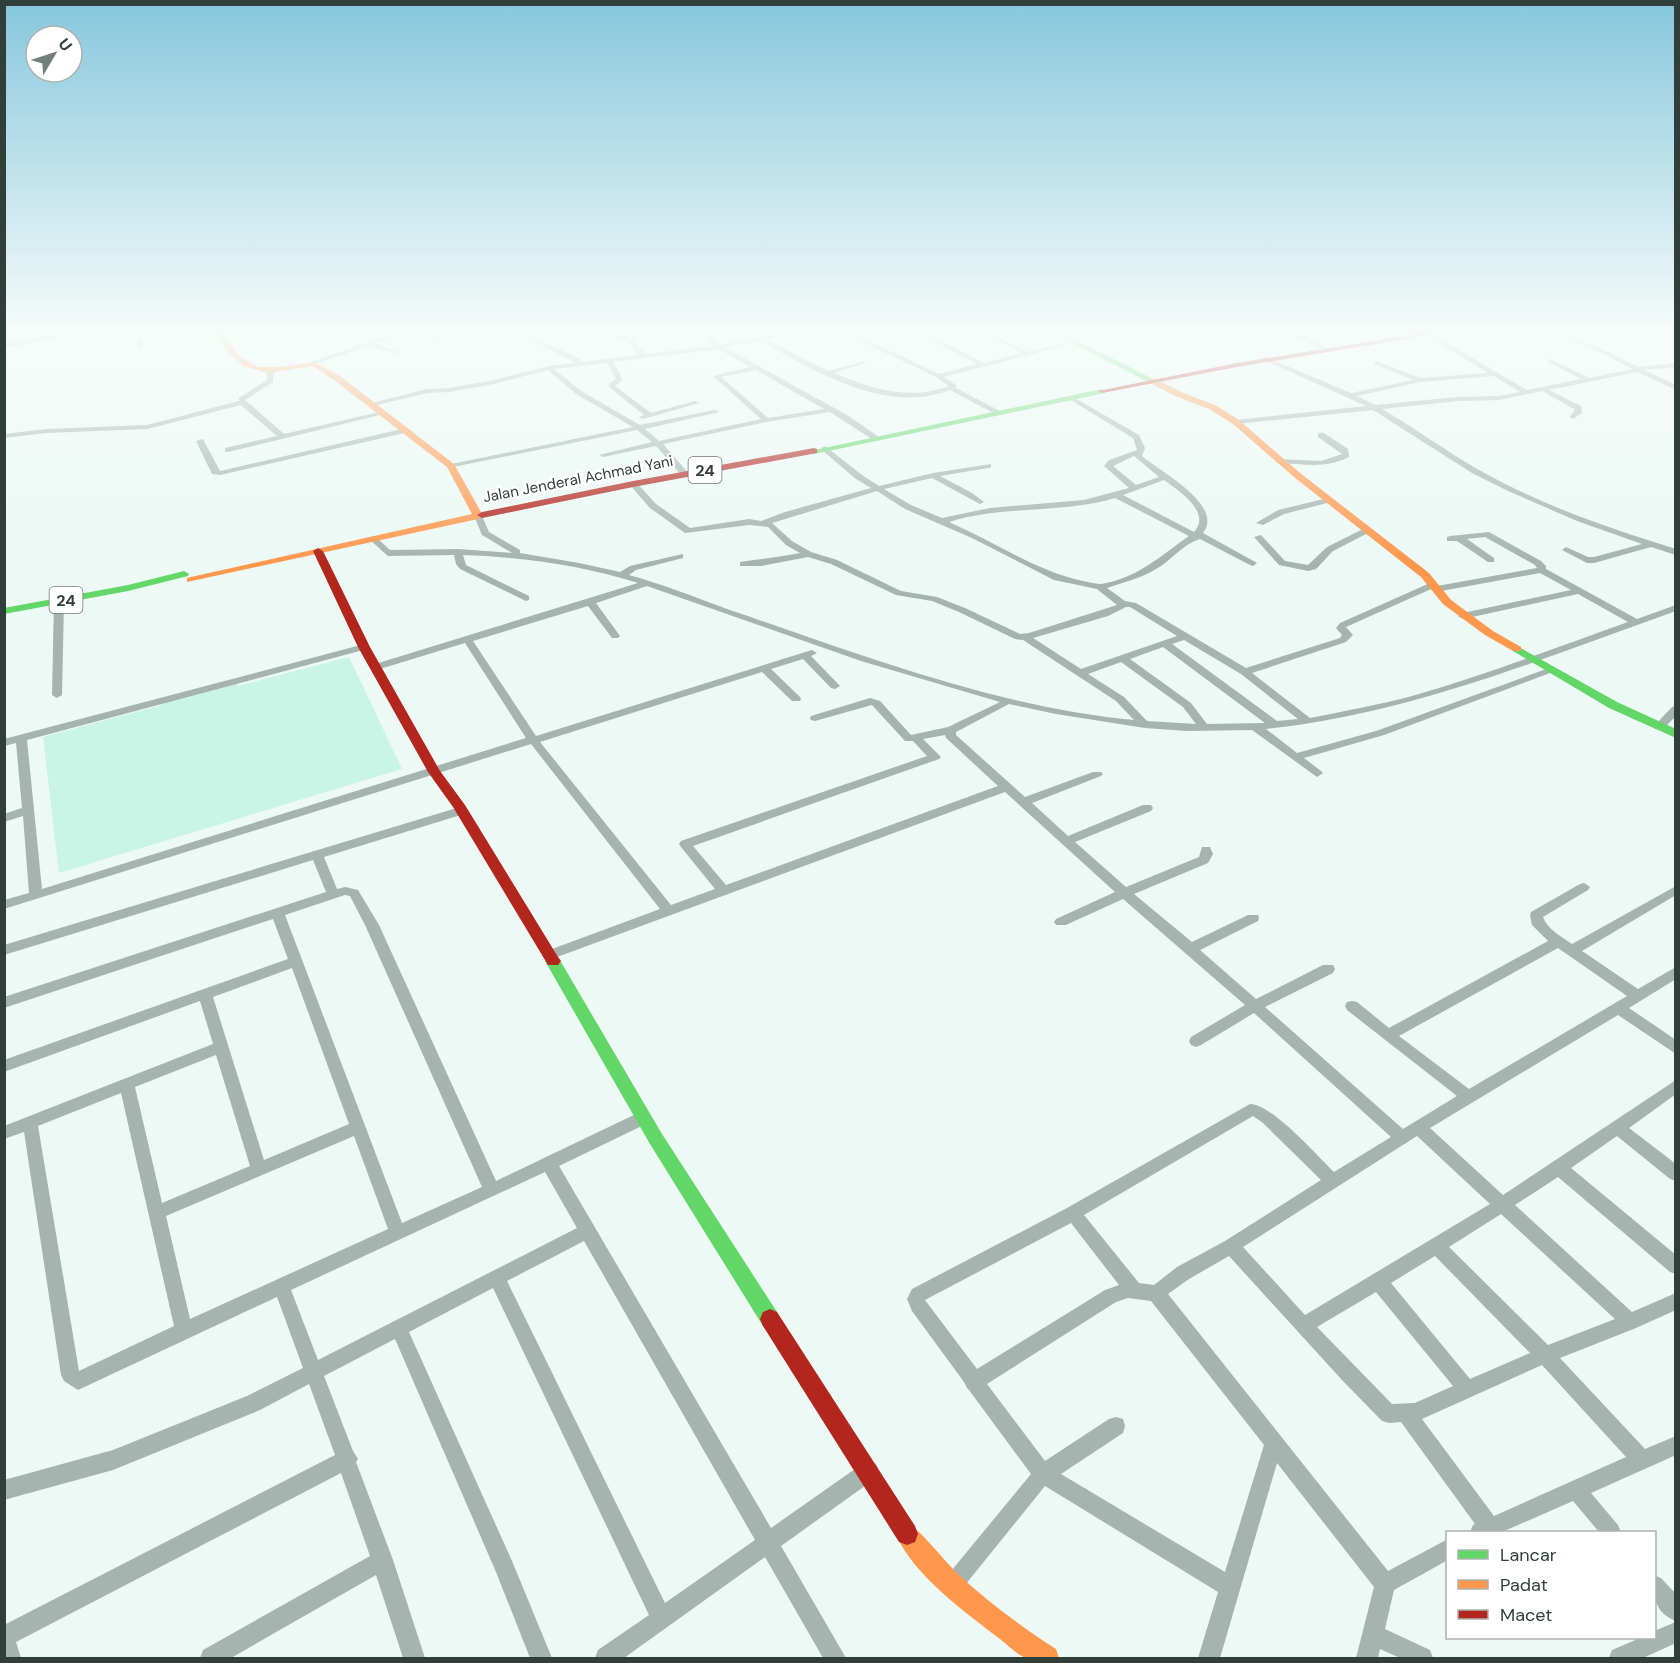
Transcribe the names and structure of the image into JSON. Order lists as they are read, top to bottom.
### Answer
{
  "streets": {
    "main road": ["24", "Jalan Jenderal Achmad Yani"]
  },
  "legend": ["Lancar", "Padat", "Macet"],
  "north": "top right"
}
